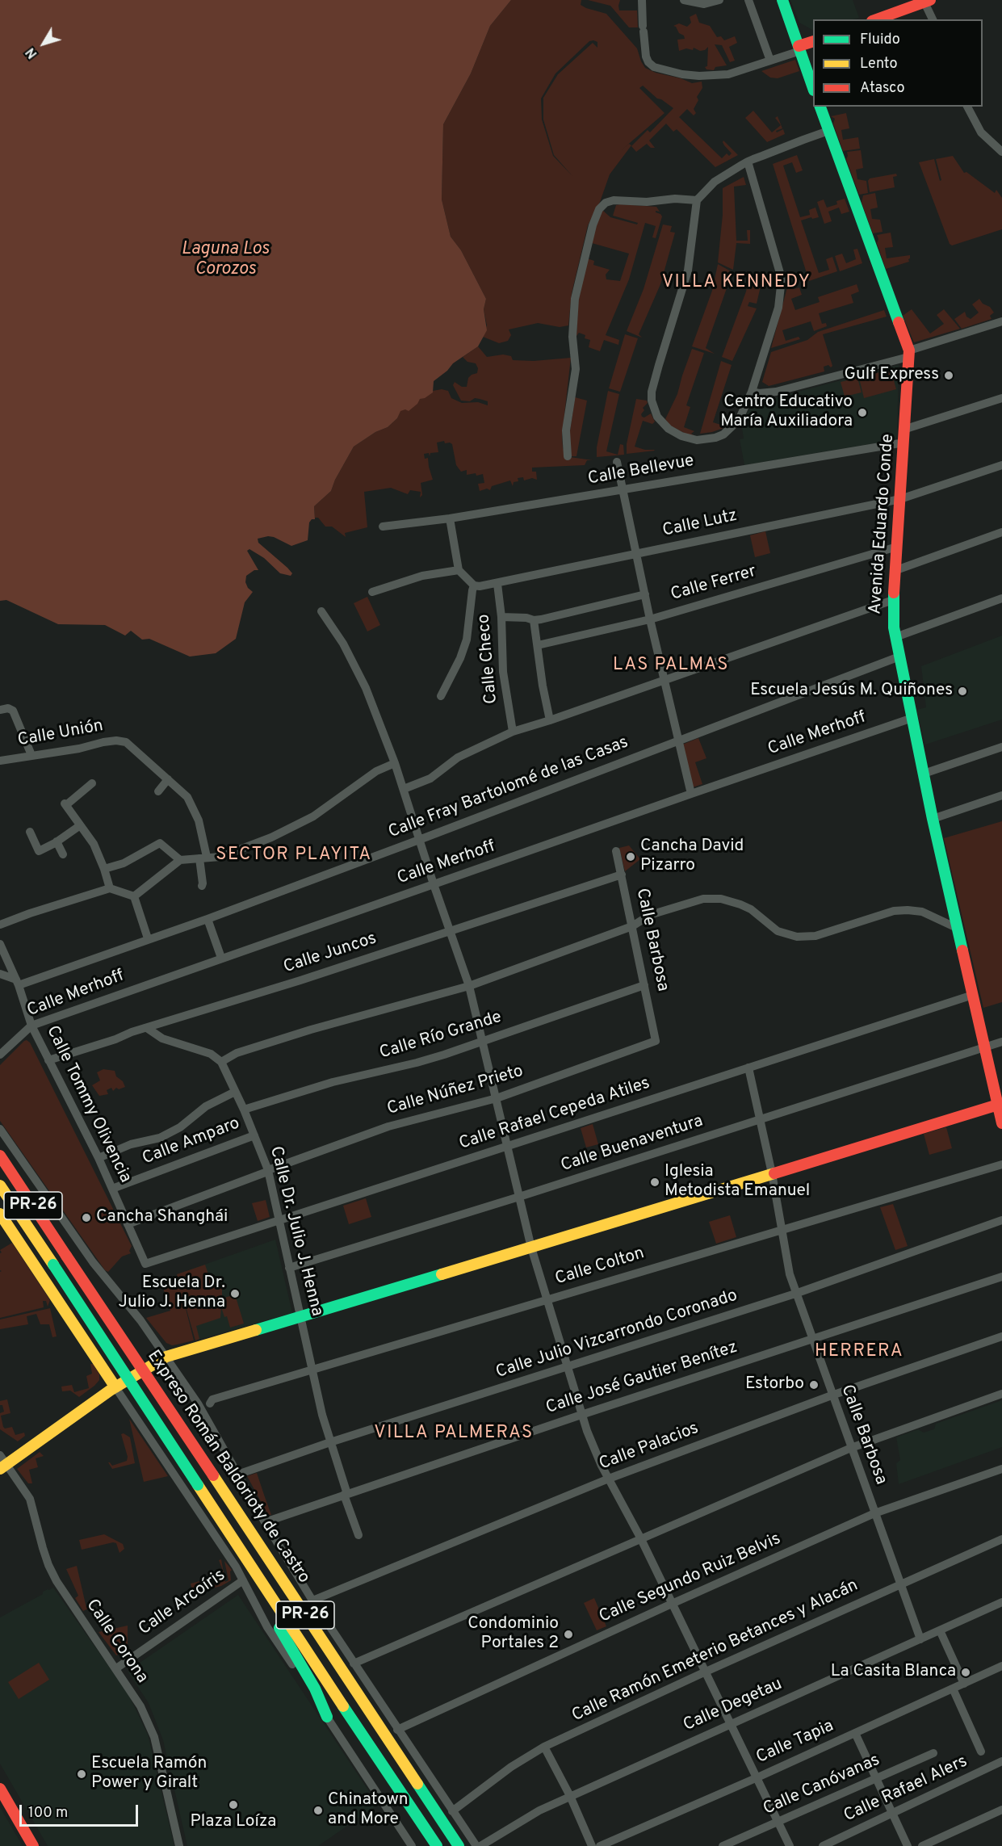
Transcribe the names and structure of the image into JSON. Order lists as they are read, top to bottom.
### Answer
{
  "streets": {
    "main road": ["Avenida Eduardo Conde", "PR-26", "Expreso Román Baldorioty de Castro"],
    "street": [
      "Calle Bellevue",
      "Calle Lutz",
      "Calle Ferrer",
      "Calle Checo",
      "Calle Unión",
      "Calle Merhoff",
      "Calle Fray Bartolomé de las Casas",
      "Calle Barbosa",
      "Calle Juncos",
      "Calle Río Grande",
      "Calle Núñez Prieto",
      "Calle Tommy Olivencia",
      "Calle Rafael Cepeda Atiles",
      "Calle Amparo",
      "Calle Buenaventura",
      "Calle Dr. Julio J. Henna",
      "Calle Colton",
      "Calle Julio Vizcarrondo Coronado",
      "Calle José Gautier Benítez",
      "Calle Palacios",
      "Calle Segundo Ruiz Belvis",
      "Calle Arcoíris",
      "Calle Corona",
      "Calle Ramón Emeterio Betances y Alacán",
      "Calle Degetau",
      "Calle Tapia",
      "Calle Canóvanas",
      "Calle Rafael Alers"
    ]
  },
  "crossings": [
    ["Calle Bellevue", "Avenida Eduardo Conde"],
    ["Calle Lutz", "Avenida Eduardo Conde"],
    ["Calle Lutz", "Calle Checo"],
    ["Avenida Eduardo Conde", "Calle Ferrer"],
    ["Avenida Eduardo Conde", "Calle Merhoff"],
    ["Avenida Eduardo Conde", "Calle Fray Bartolomé de las Casas"],
    ["Avenida Eduardo Conde", "Calle Rafael Cepeda Atiles"],
    ["Avenida Eduardo Conde", "Calle Buenaventura"],
    ["Calle Merhoff", "Calle Tommy Olivencia"],
    ["Calle Fray Bartolomé de las Casas", "Calle Tommy Olivencia"],
    ["Calle Barbosa", "Calle Juncos"],
    ["Calle Barbosa", "Calle Río Grande"],
    ["Calle Barbosa", "Calle Núñez Prieto"],
    ["Calle Barbosa", "Calle Rafael Cepeda Atiles"],
    ["Calle Barbosa", "Calle Buenaventura"],
    ["Calle Barbosa", "Calle Colton"],
    ["Calle Barbosa", "Calle Julio Vizcarrondo Coronado"],
    ["Calle Barbosa", "Calle José Gautier Benítez"],
    ["Calle Barbosa", "Calle Palacios"],
    ["Calle Barbosa", "Calle Segundo Ruiz Belvis"],
    ["Calle Barbosa", "Calle Ramón Emeterio Betances y Alacán"],
    ["Calle Barbosa", "Calle Degetau"],
    ["Calle Juncos", "Calle Tommy Olivencia"],
    ["Calle Río Grande", "Calle Dr. Julio J. Henna"],
    ["Calle Núñez Prieto", "Calle Tommy Olivencia"],
    ["Calle Núñez Prieto", "Calle Dr. Julio J. Henna"],
    ["Calle Tommy Olivencia", "Calle Rafael Cepeda Atiles"],
    ["Calle Tommy Olivencia", "Calle Amparo"],
    ["Calle Rafael Cepeda Atiles", "Calle Dr. Julio J. Henna"],
    ["Calle Amparo", "Calle Dr. Julio J. Henna"],
    ["Calle Buenaventura", "Calle Dr. Julio J. Henna"],
    ["Calle Dr. Julio J. Henna", "Calle Colton"],
    ["Calle Dr. Julio J. Henna", "Calle Julio Vizcarrondo Coronado"],
    ["Calle Dr. Julio J. Henna", "Calle José Gautier Benítez"],
    ["Calle Arcoíris", "Calle Corona"]
  ],
  "districts": [
    "VILLA KENNEDY",
    "LAS PALMAS",
    "SECTOR PLAYITA",
    "HERRERA",
    "VILLA PALMERAS"
  ],
  "water": ["Laguna Los Corozos"],
  "places": [
    "Gulf Express",
    "Centro Educativo María Auxiliadora",
    "Escuela Jesús M. Quiñones",
    "Cancha David Pizarro",
    "Iglesia Metodista Emanuel",
    "Cancha Shanghái",
    "Escuela Dr. Julio J. Henna",
    "Estorbo",
    "Condominio Portales 2",
    "La Casita Blanca",
    "Escuela Ramón Power y Giralt",
    "Plaza Loíza",
    "Chinatown and More"
  ],
  "legend": ["Fluido", "Lento", "Atasco"],
  "scale_bar": "100 m",
  "north": "bottom left"
}
